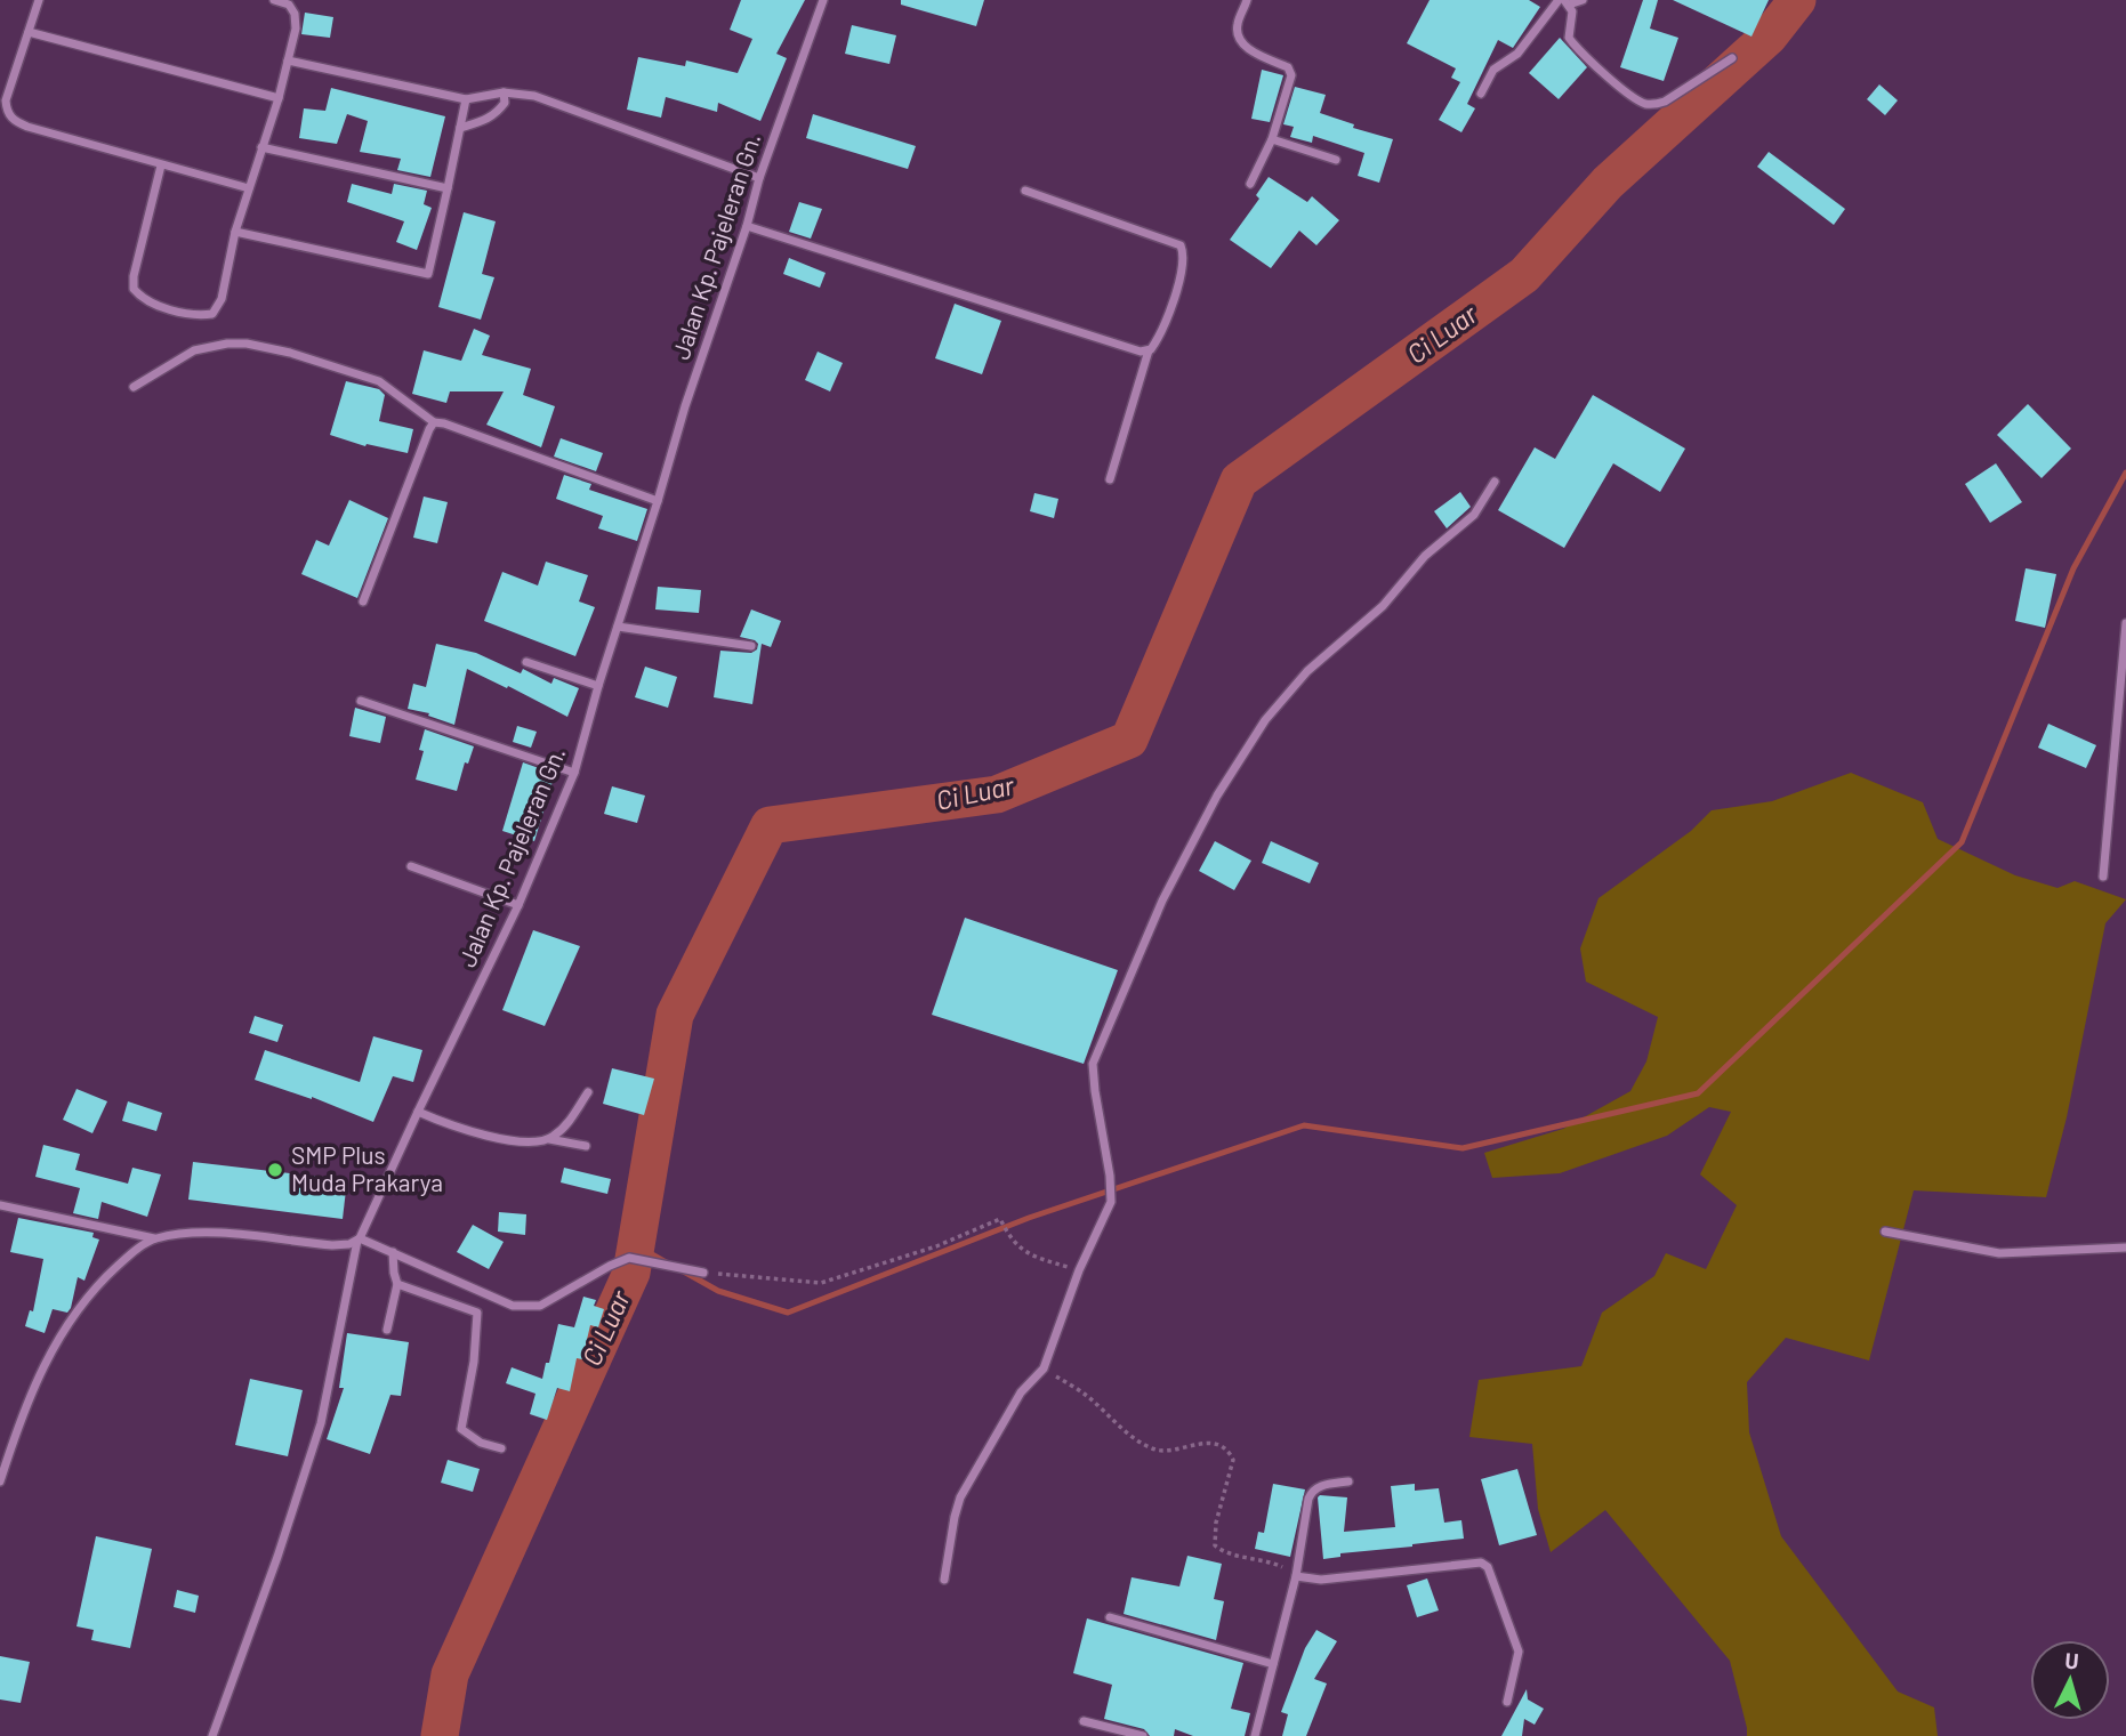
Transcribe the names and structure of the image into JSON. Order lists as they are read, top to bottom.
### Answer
{
  "streets": {
    "street": ["Jalan Kp. Pajeleran Gn."]
  },
  "water": ["Ci Luar"],
  "places": ["SMP Plus Muda Prakarya"],
  "north": "top"
}
